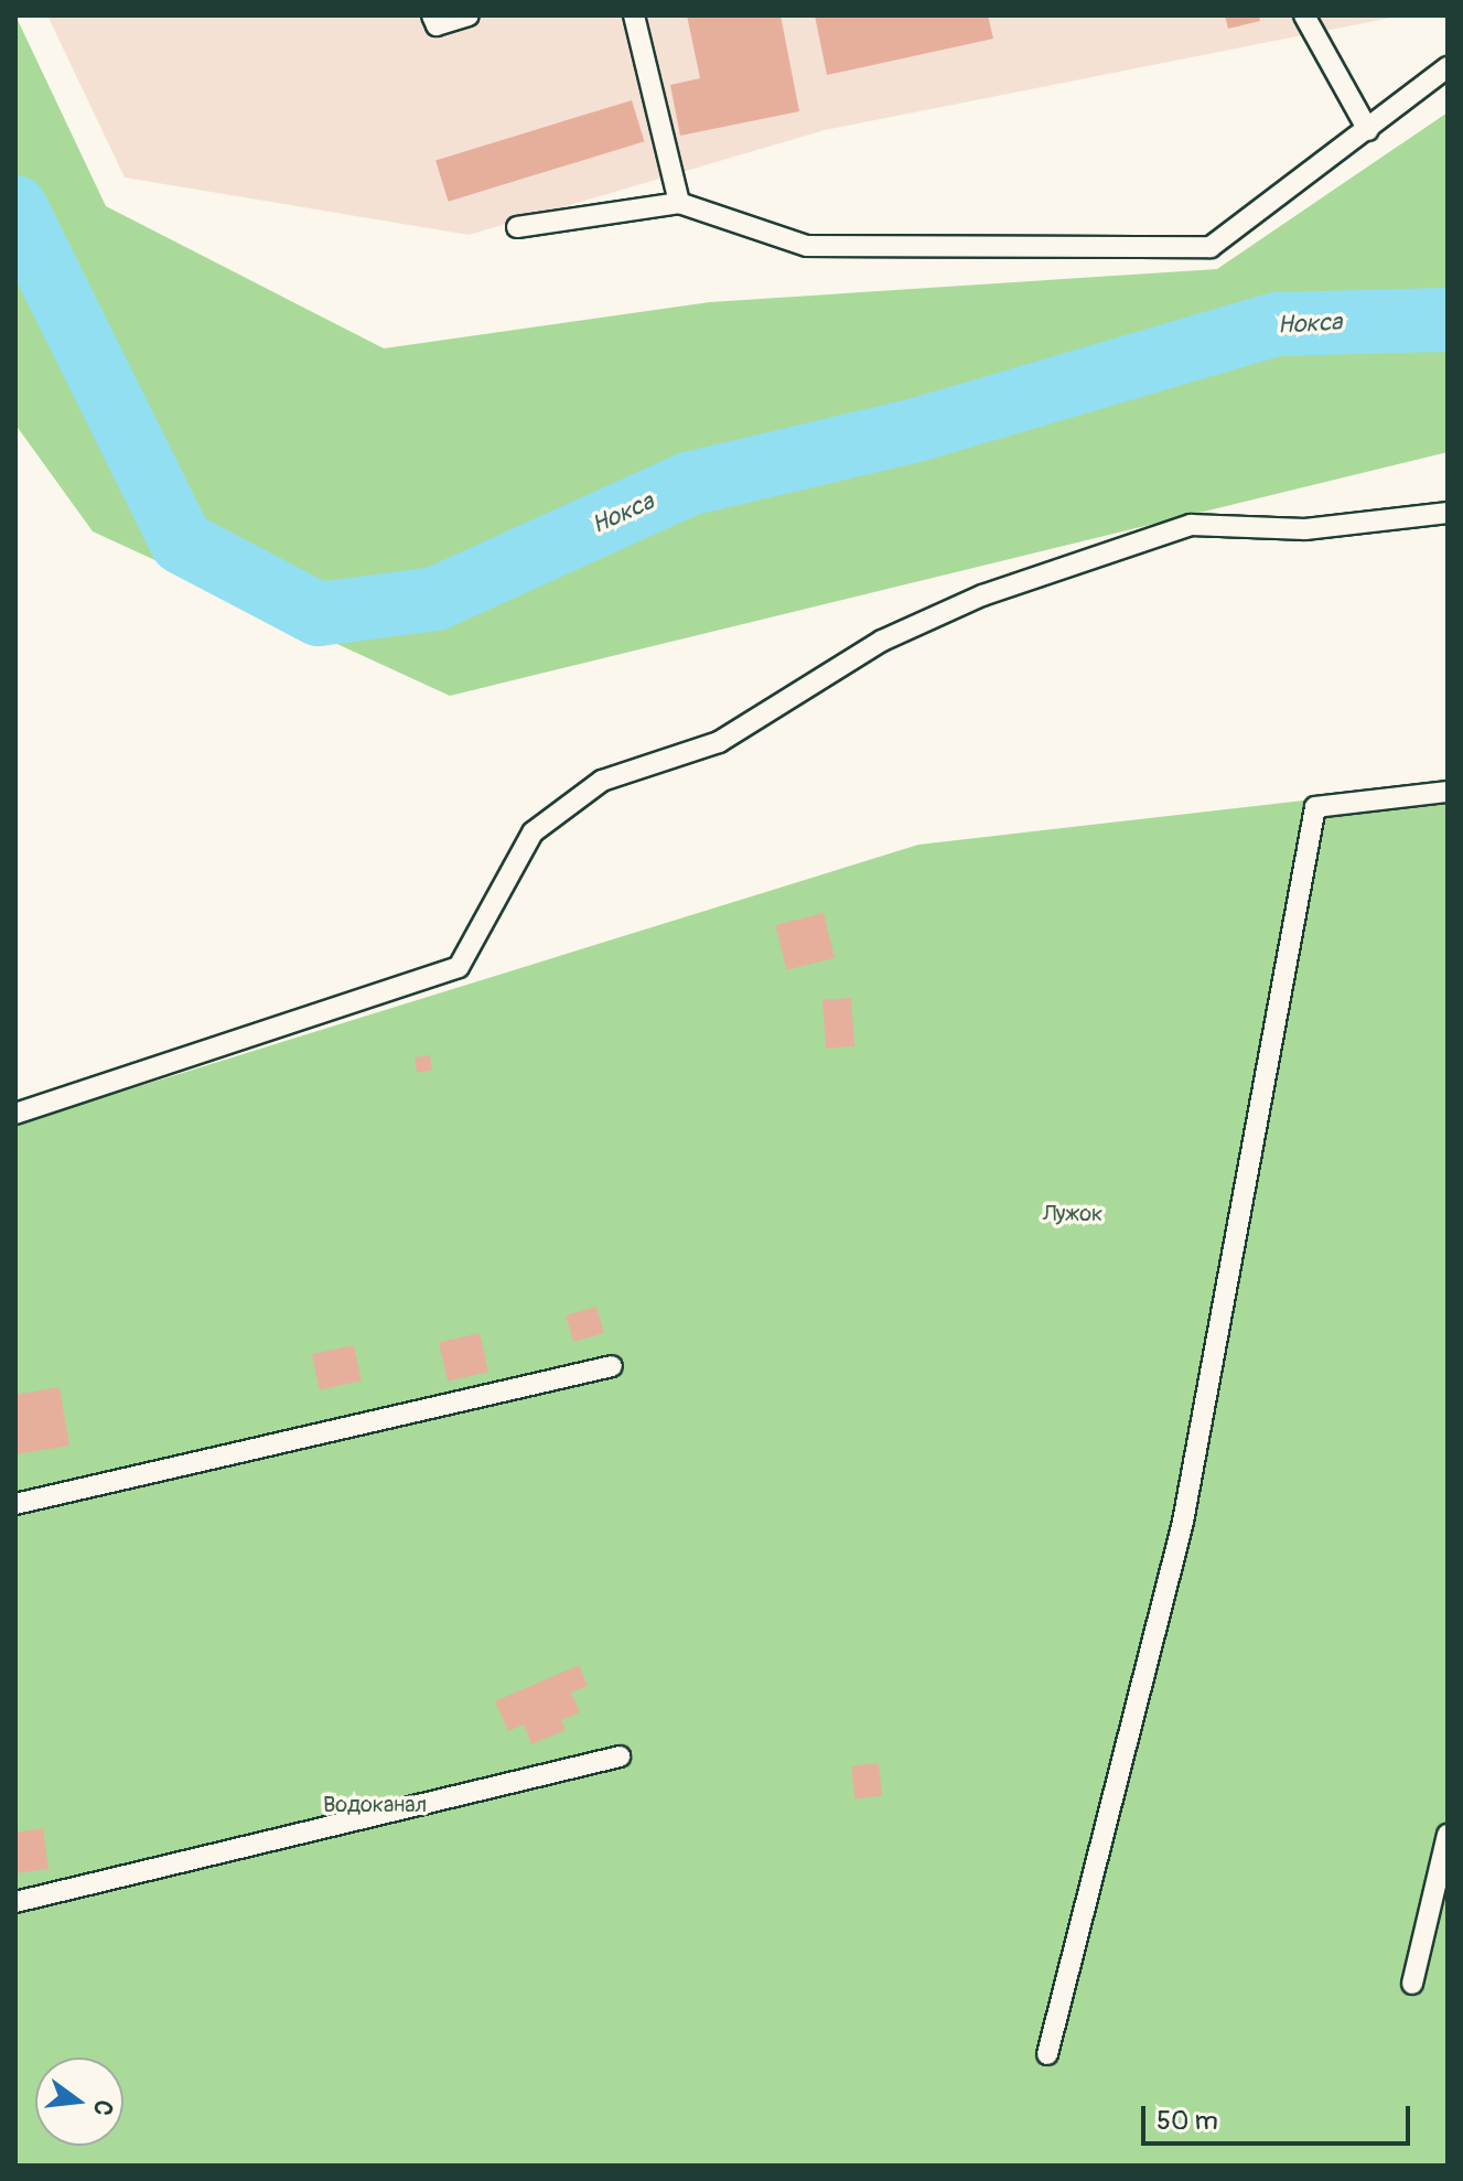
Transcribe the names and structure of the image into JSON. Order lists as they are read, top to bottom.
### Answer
{
  "water": ["Нокса"],
  "parks": ["Лужок", "Водоканал"],
  "scale_bar": "50 m",
  "north": "right"
}
